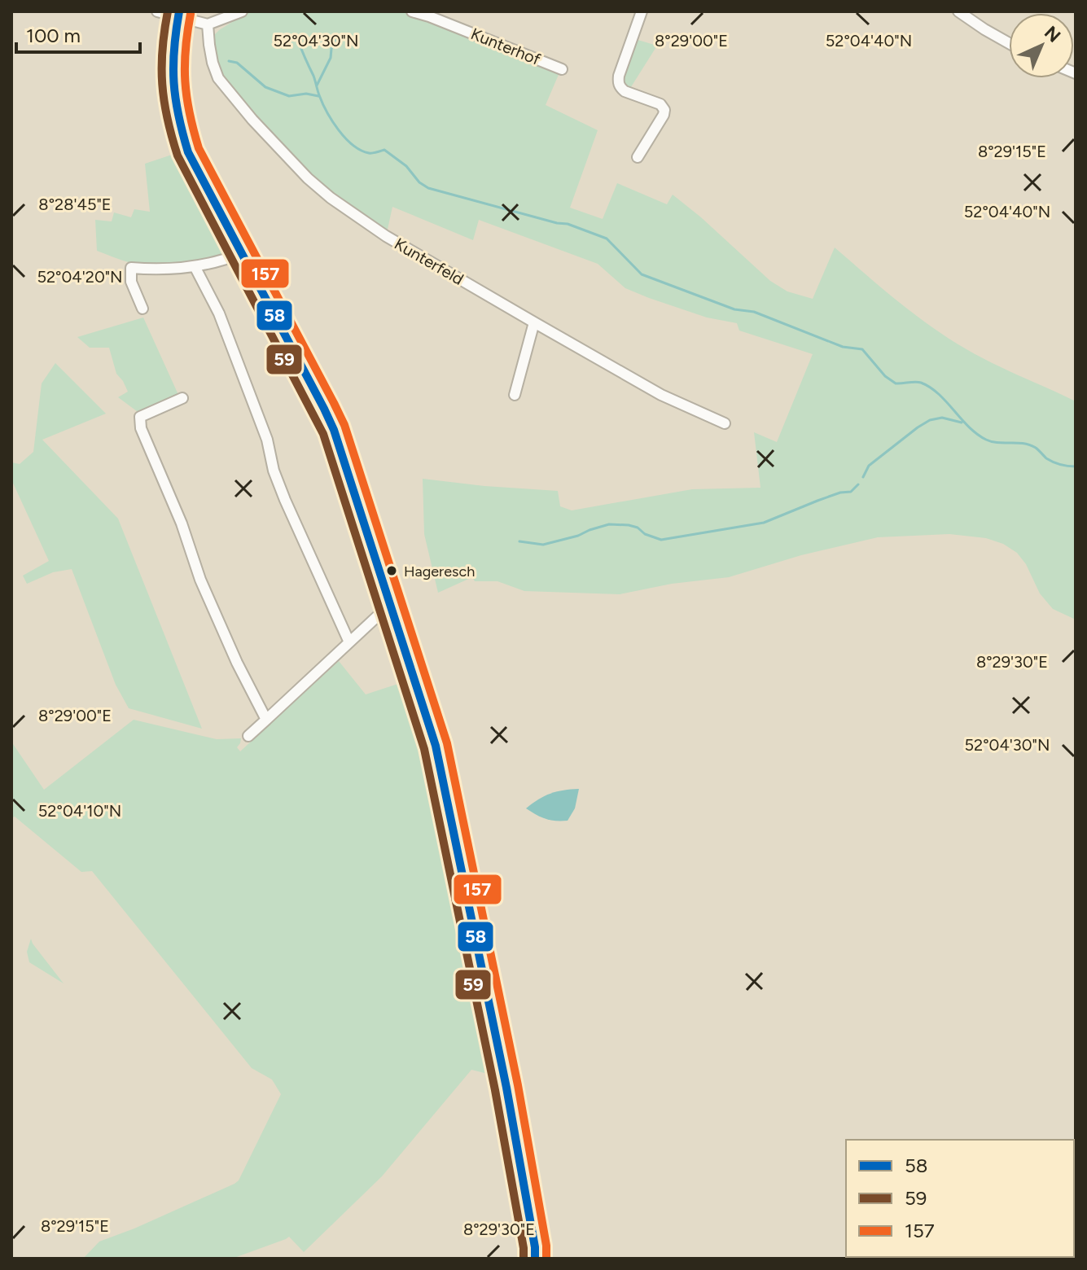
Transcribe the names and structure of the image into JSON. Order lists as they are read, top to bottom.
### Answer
{
  "streets": {
    "street": ["Kunterhof", "Kunterfeld"]
  },
  "places": ["Hageresch"],
  "lines": ["transit line 58", "transit line 59", "transit line 157"],
  "legend": ["58", "59", "157"],
  "scale_bar": "100 m",
  "north": "top right",
  "coordinates": [
    "52°04'30\"N",
    "52°04'40\"N",
    "8°29'00\"E",
    "8°29'15\"E",
    "8°28'45\"E",
    "52°04'20\"N",
    "8°29'30\"E",
    "52°04'10\"N"
  ]
}
